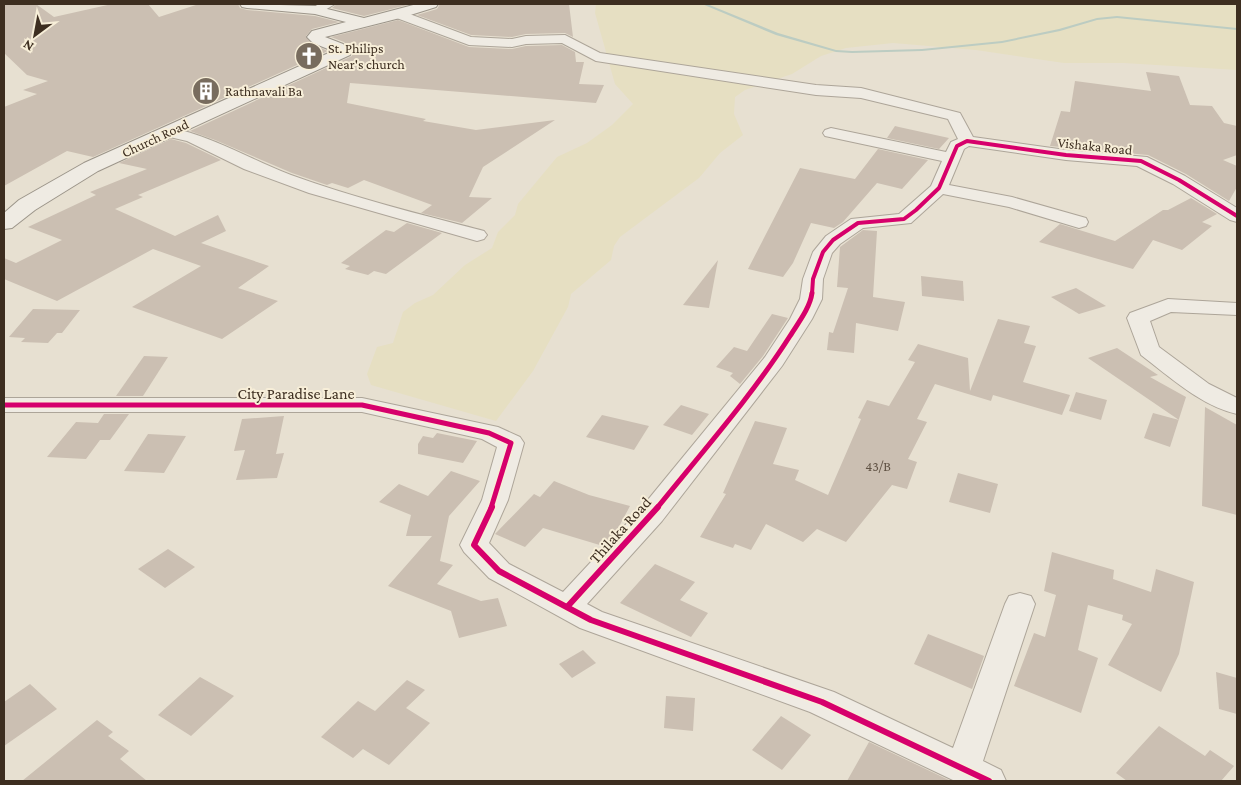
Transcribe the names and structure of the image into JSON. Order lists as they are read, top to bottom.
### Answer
{
  "streets": {
    "street": [
      "Church Road",
      "Vishaka Road",
      "City Paradise Lane",
      "Thilaka Road"
    ]
  },
  "crossings": [
    ["Vishaka Road", "Thilaka Road"],
    ["City Paradise Lane", "Thilaka Road"]
  ],
  "places": {
    "church": ["St. Philips Near's church"],
    "building": ["Rathnavali Ba"]
  },
  "house_numbers": ["43/B"],
  "north": "bottom left"
}
